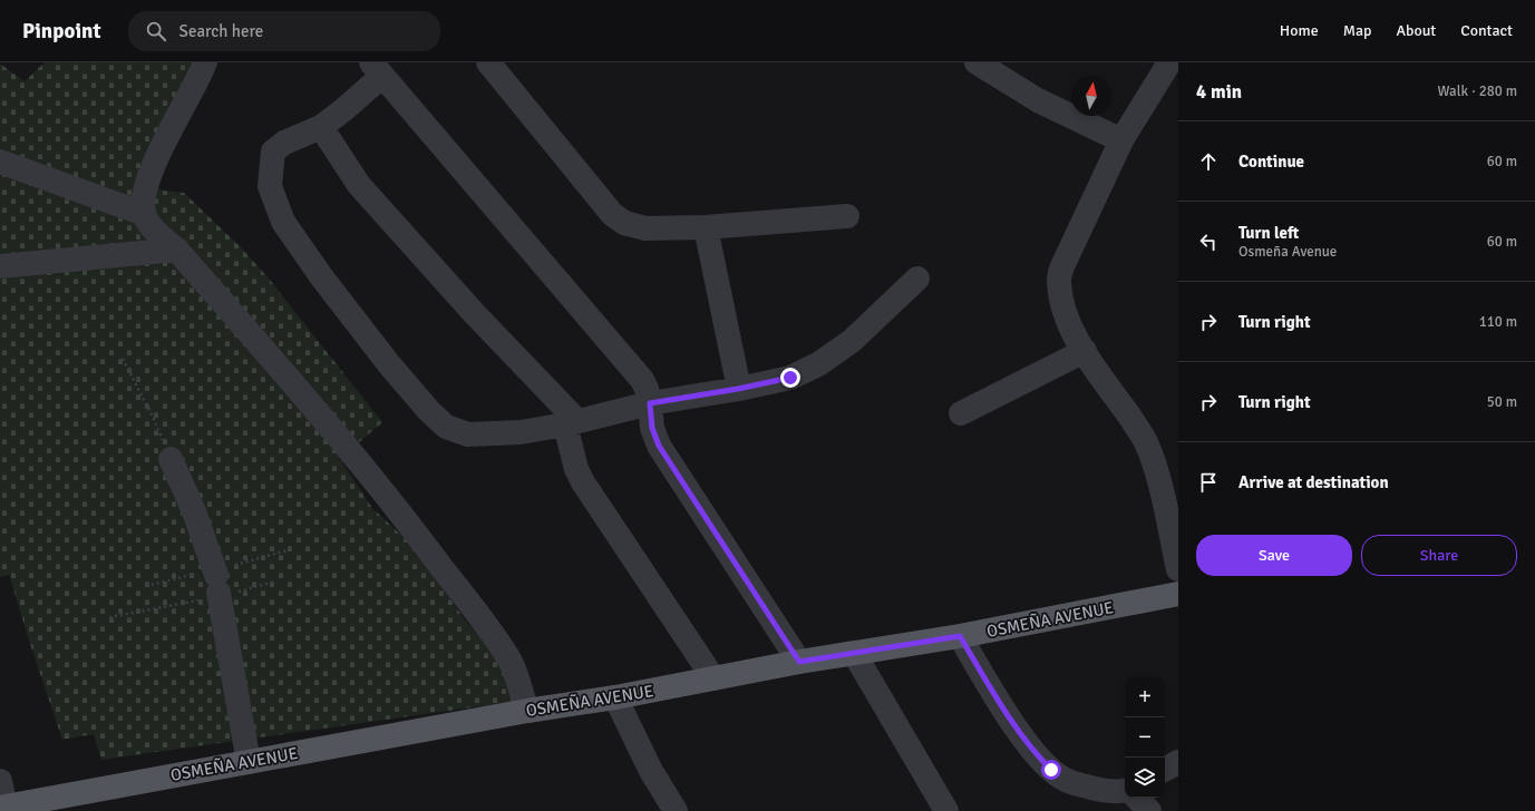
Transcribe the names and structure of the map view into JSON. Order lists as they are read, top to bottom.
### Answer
{
  "streets": {
    "main road": ["OSMEÑA AVENUE"]
  },
  "north": "top",
  "page": {
    "header": "Pinpoint",
    "search": "Search here",
    "nav": [
      "Home",
      "Map",
      "About",
      "Contact"
    ],
    "heading": ["4 min", "Walk · 280 m"],
    "list": [
      ["Continue", "60 m"],
      ["Turn left", "Osmeña Avenue", "60 m"],
      ["Turn right", "110 m"],
      ["Turn right", "50 m"],
      "Arrive at destination"
    ],
    "buttons": ["Save", "Share"],
    "map_buttons": ["+", "−"]
  }
}
